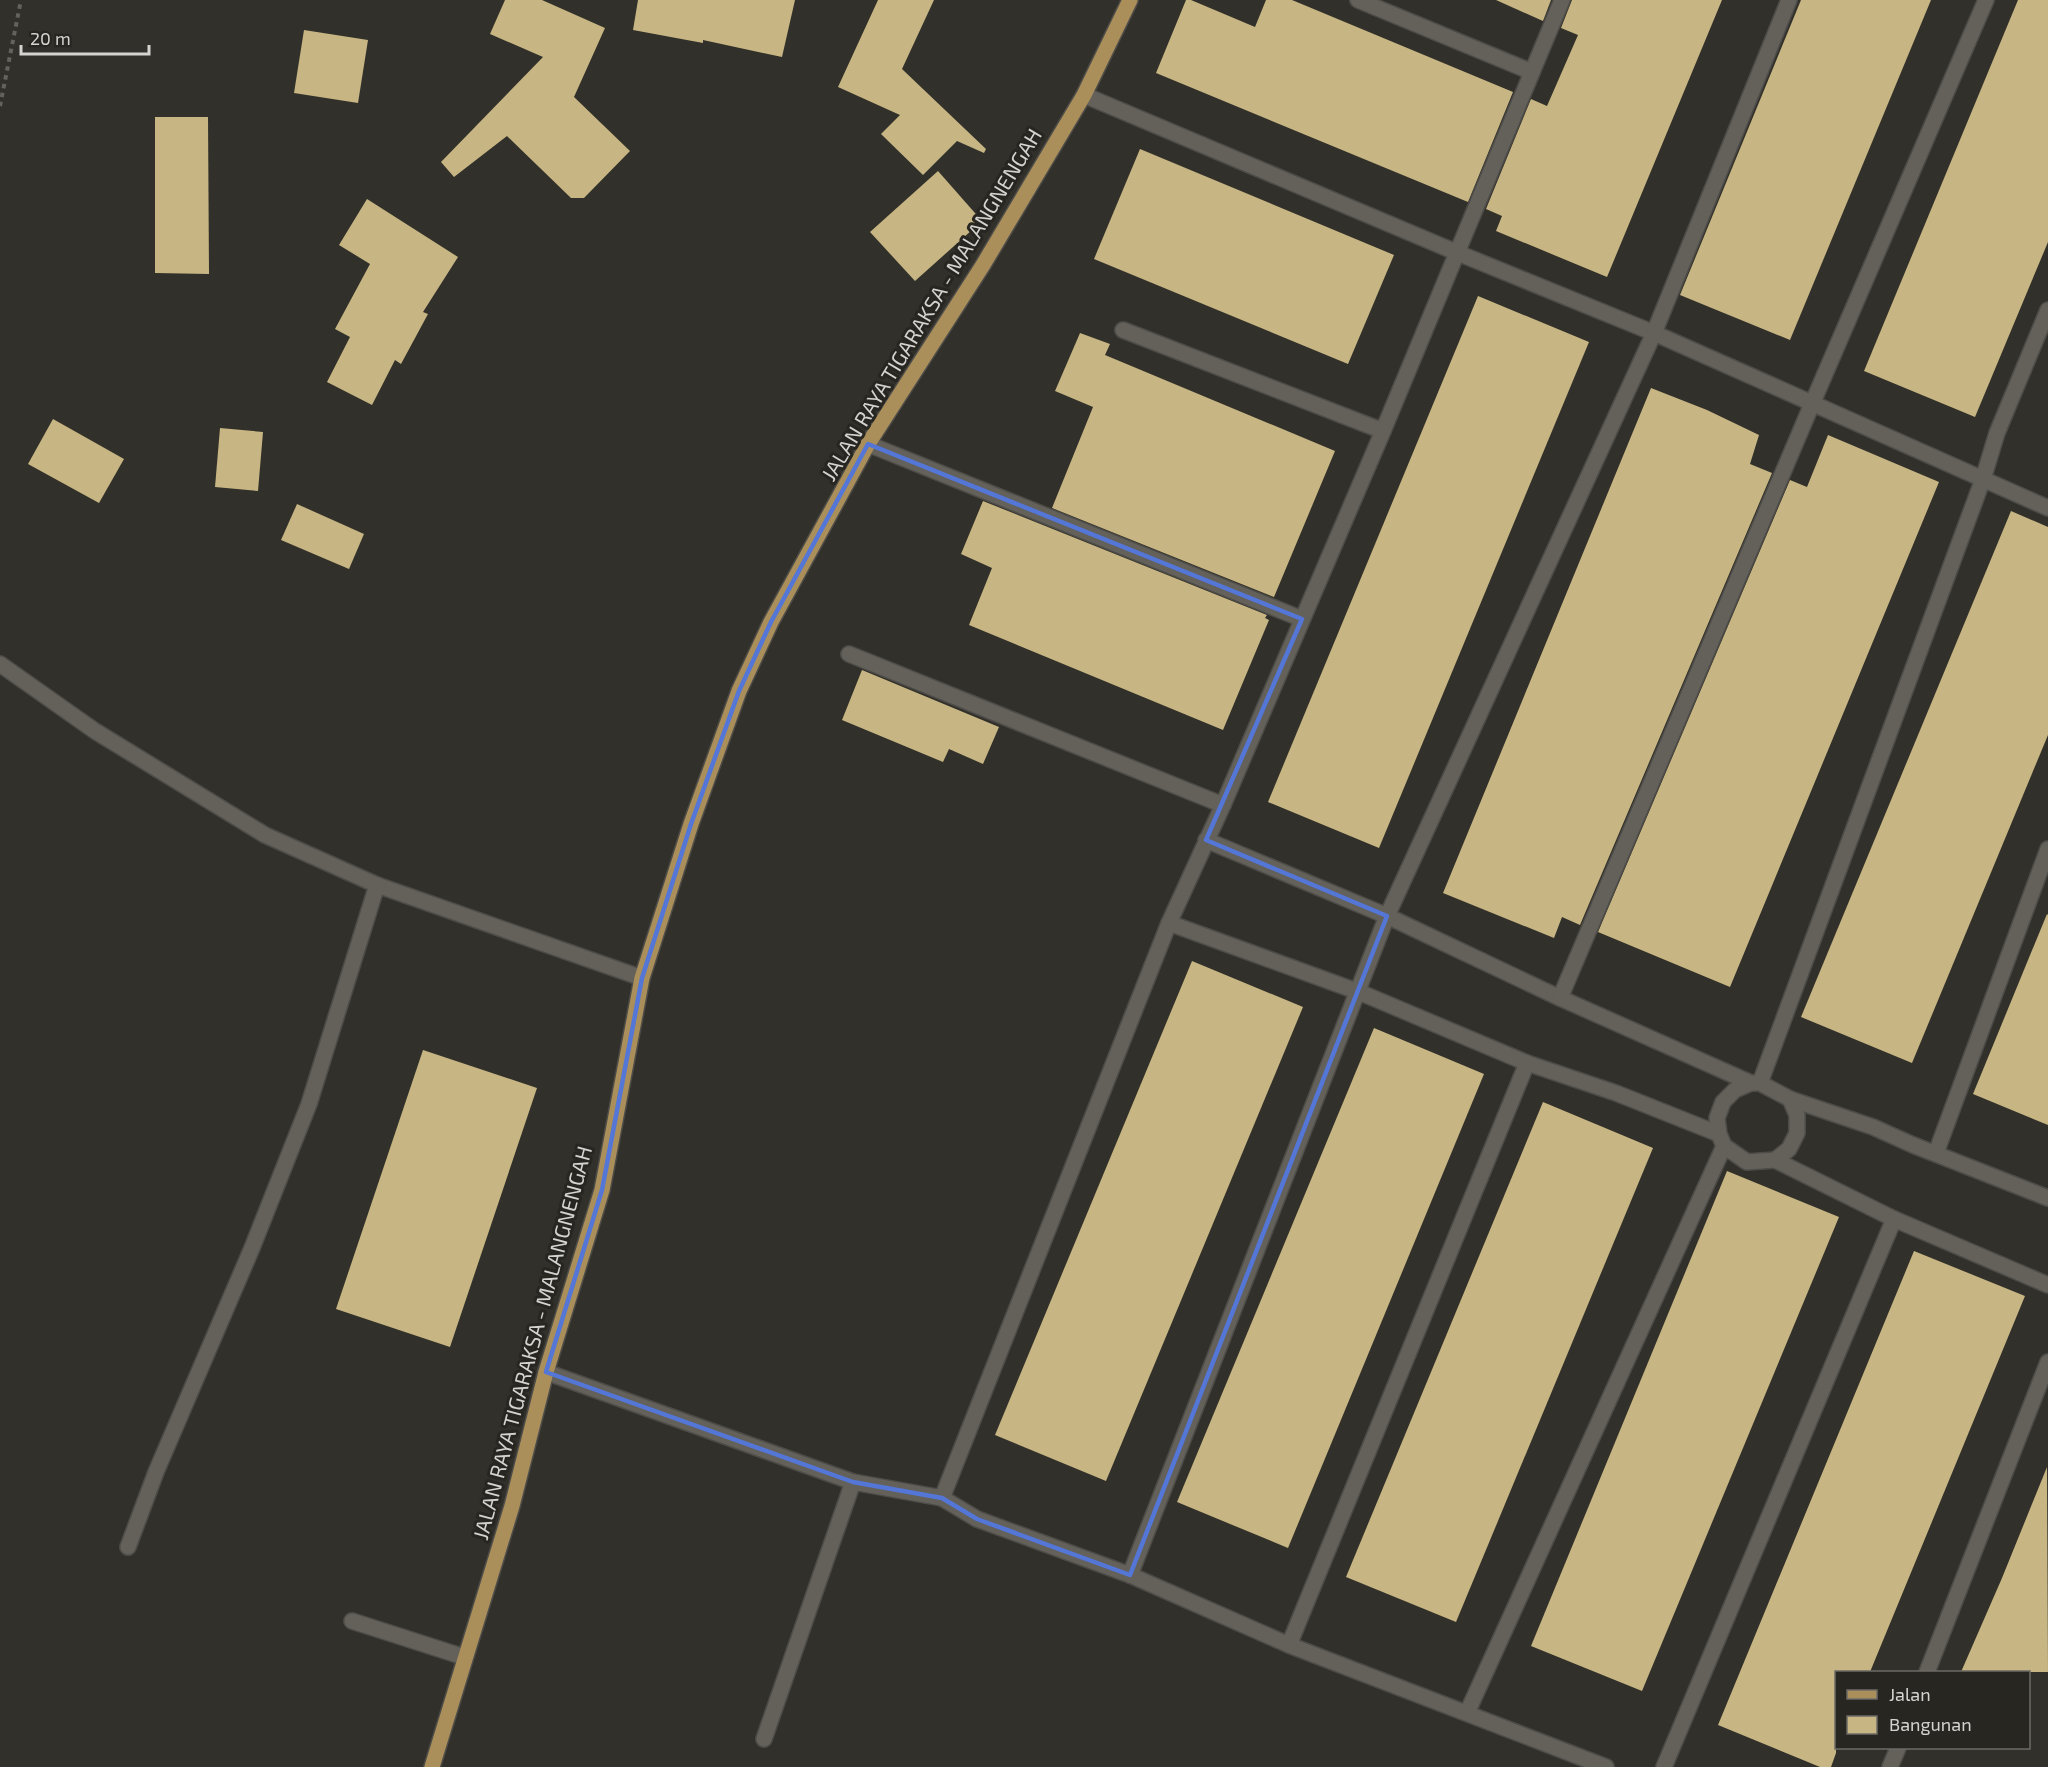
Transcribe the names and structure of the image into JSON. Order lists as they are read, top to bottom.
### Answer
{
  "streets": {
    "main road": ["JALAN RAYA TIGARAKSA - MALANGNENGAH"]
  },
  "legend": ["Jalan", "Bangunan"],
  "scale_bar": "20 m"
}
